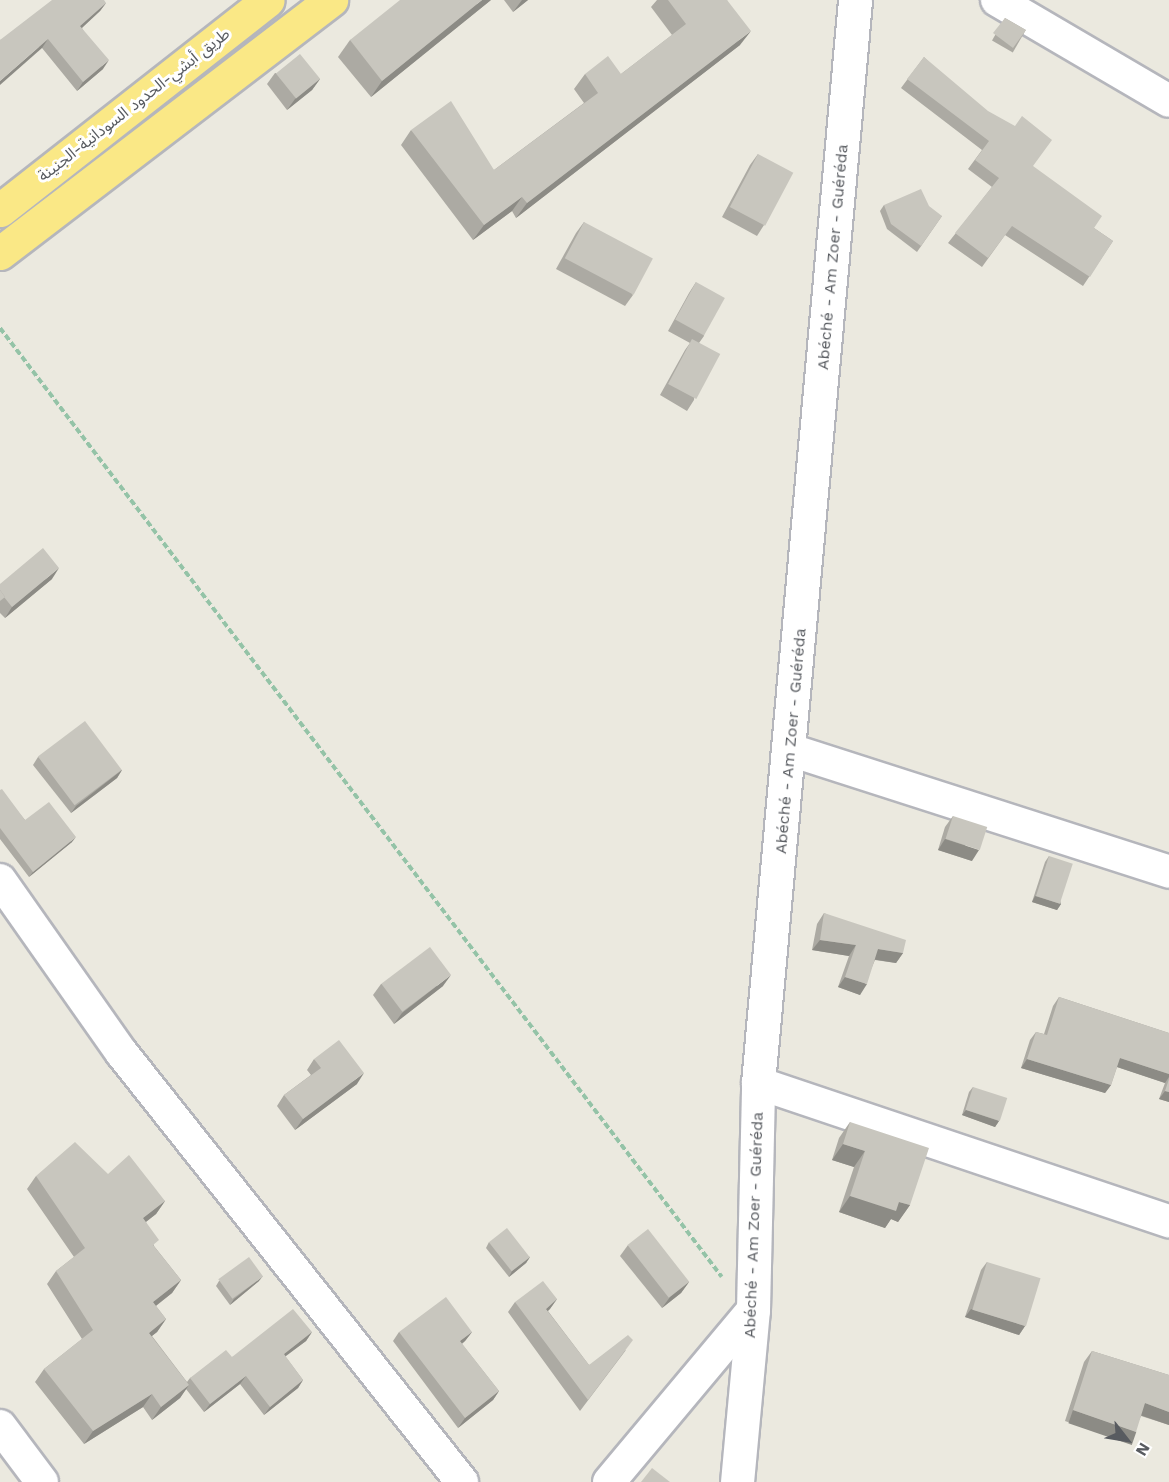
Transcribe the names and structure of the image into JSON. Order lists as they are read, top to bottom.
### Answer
{
  "streets": {
    "highway": ["طريق أبشي-الحدود السودانية-الجنينة"],
    "main road": ["Abéché - Am Zoer - Guéréda"]
  },
  "north": "bottom right"
}
